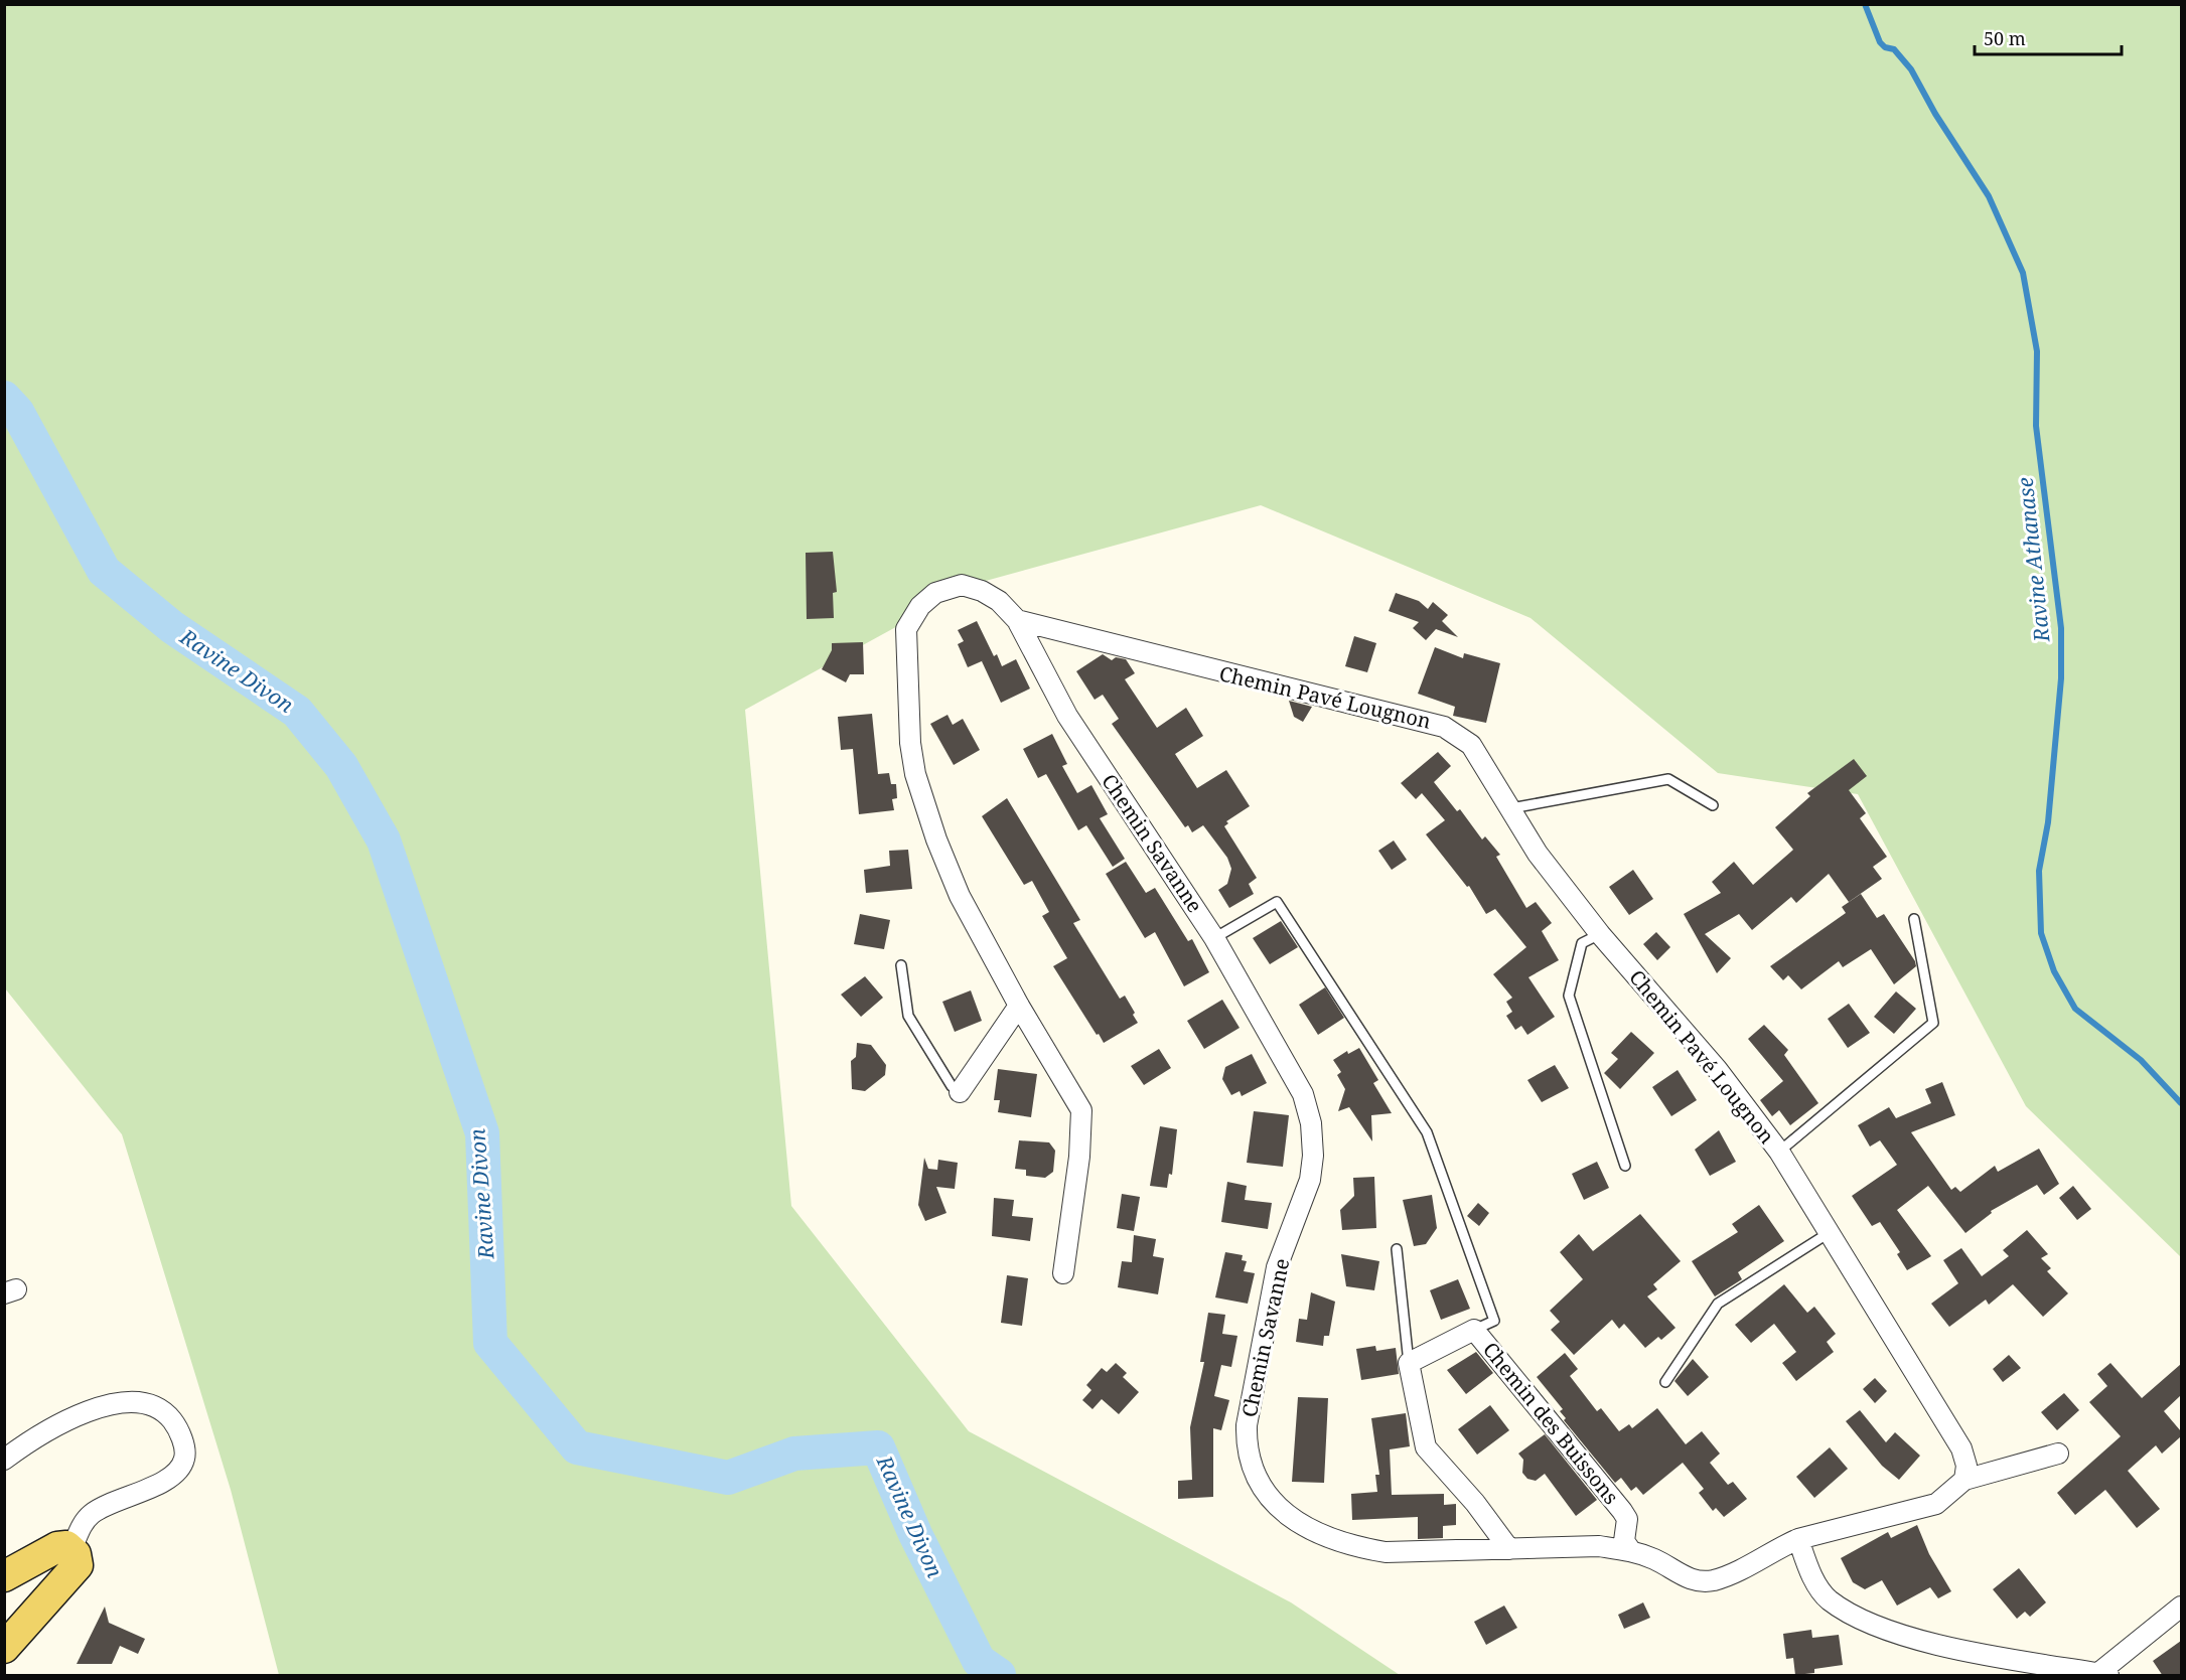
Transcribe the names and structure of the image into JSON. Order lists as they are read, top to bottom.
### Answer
{
  "streets": {
    "street": ["Chemin Pavé Lougnon", "Chemin Savanne", "Chemin des Buissons"]
  },
  "crossings": [
    ["Chemin Pavé Lougnon", "Chemin Savanne"],
    ["Chemin Savanne", "Chemin des Buissons"]
  ],
  "water": ["Ravine Athanase", "Ravine Divon"],
  "scale_bar": "50 m"
}
